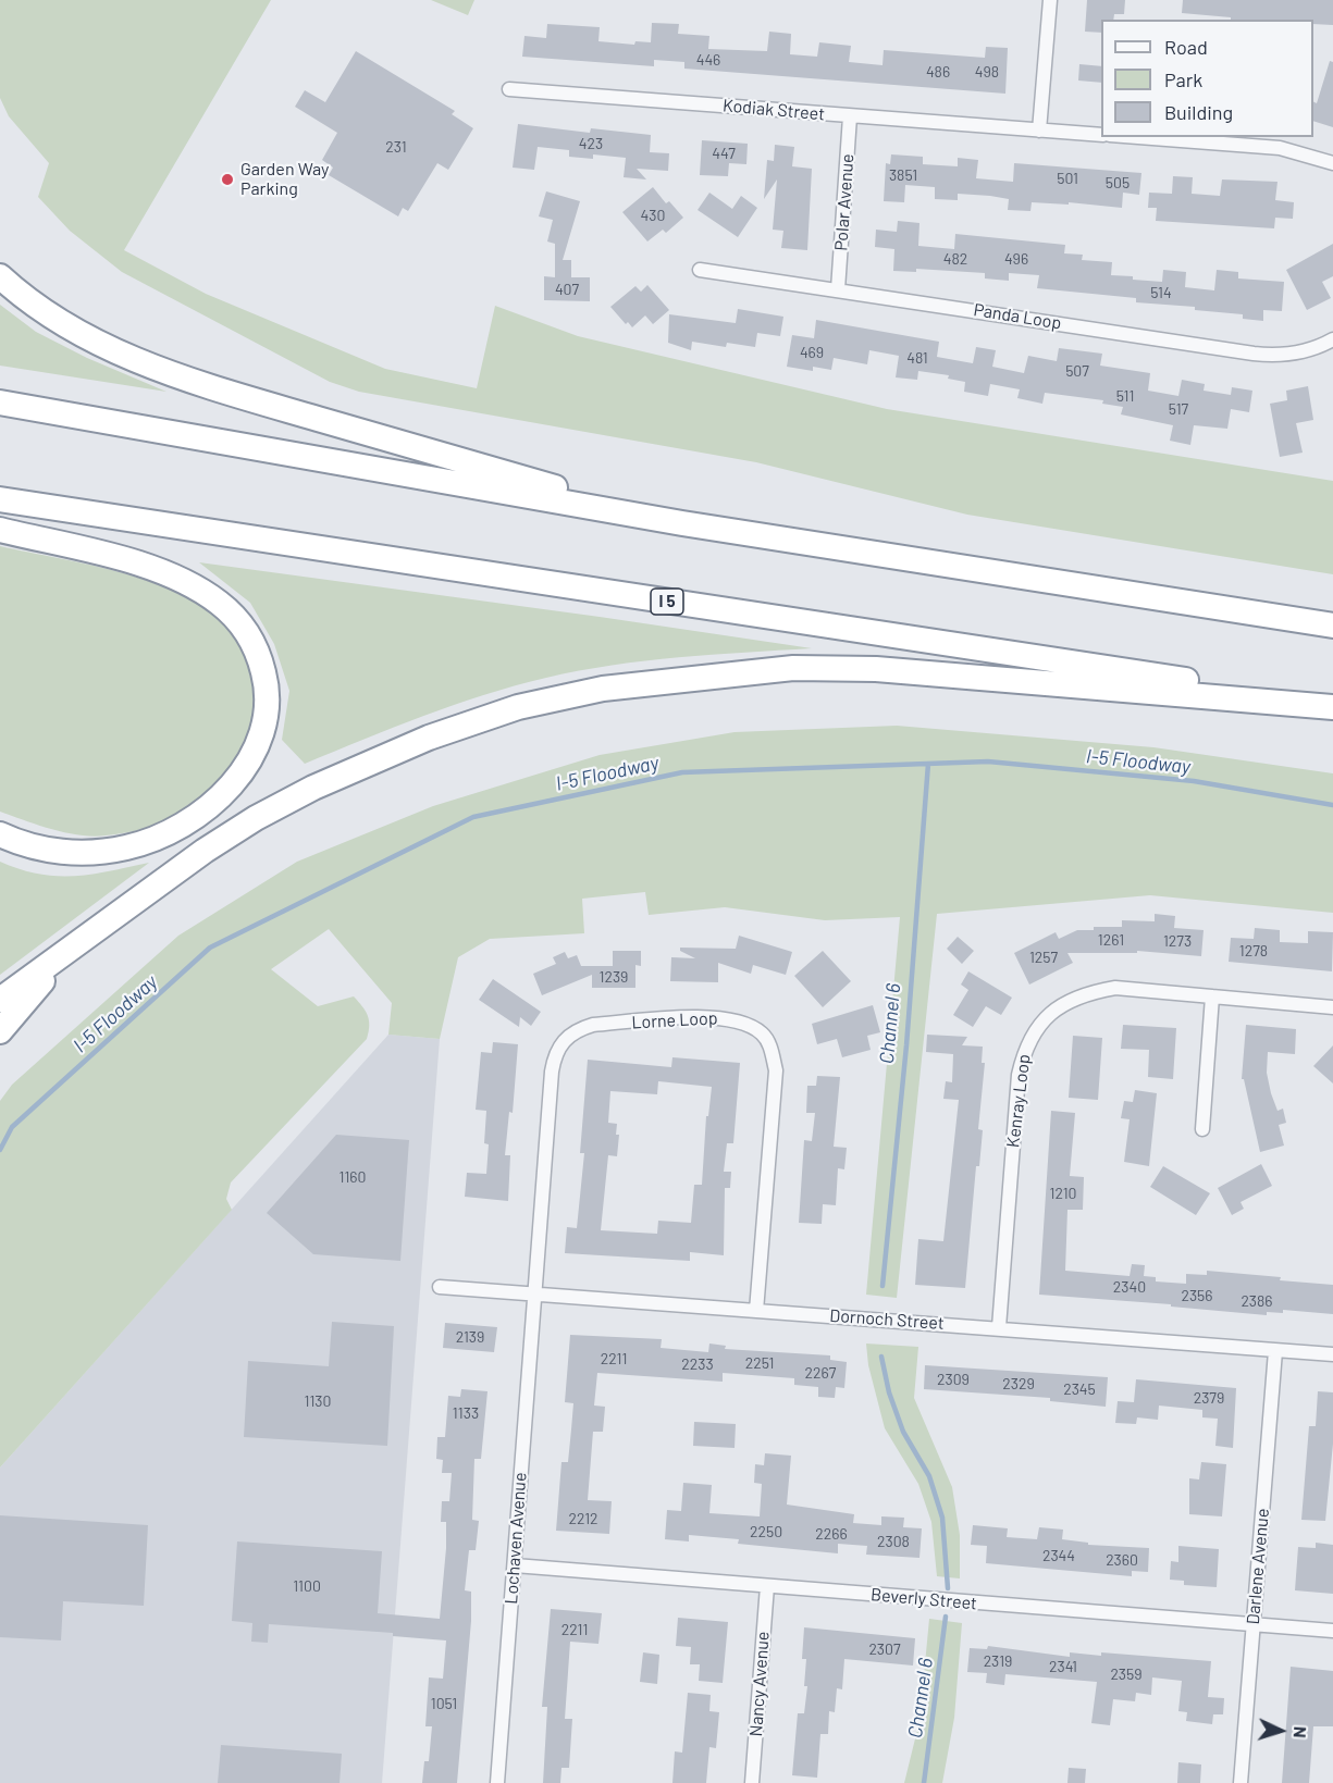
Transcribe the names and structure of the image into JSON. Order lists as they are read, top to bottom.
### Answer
{
  "streets": {
    "highway": ["I 5"],
    "street": [
      "Kodiak Street",
      "Polar Avenue",
      "Panda Loop",
      "Lorne Loop",
      "Kenray Loop",
      "Dornoch Street",
      "Lochaven Avenue",
      "Darlene Avenue",
      "Beverly Street",
      "Nancy Avenue"
    ]
  },
  "crossings": [
    ["Kodiak Street", "Polar Avenue"],
    ["Polar Avenue", "Panda Loop"],
    ["Lorne Loop", "Dornoch Street"],
    ["Lorne Loop", "Lochaven Avenue"],
    ["Kenray Loop", "Dornoch Street"],
    ["Dornoch Street", "Lochaven Avenue"],
    ["Dornoch Street", "Darlene Avenue"],
    ["Lochaven Avenue", "Beverly Street"],
    ["Darlene Avenue", "Beverly Street"],
    ["Beverly Street", "Nancy Avenue"]
  ],
  "water": ["I-5 Floodway", "Channel 6"],
  "places": ["Garden Way Parking"],
  "house_numbers": [
    "446",
    "486",
    "498",
    "423",
    "231",
    "447",
    "3851",
    "501",
    "505",
    "430",
    "482",
    "496",
    "407",
    "514",
    "469",
    "481",
    "507",
    "511",
    "517",
    "1261",
    "1273",
    "1278",
    "1257",
    "1239",
    "1160",
    "1210",
    "2340",
    "2356",
    "2386",
    "2139",
    "2211",
    "2251",
    "2233",
    "2267",
    "2309",
    "2329",
    "2345",
    "2379",
    "1130",
    "1133",
    "2212",
    "2250",
    "2266",
    "2308",
    "2344",
    "2360",
    "1100",
    "2211",
    "2307",
    "2319",
    "2341",
    "2359",
    "1051"
  ],
  "legend": ["Road", "Park", "Building"],
  "north": "right"
}
